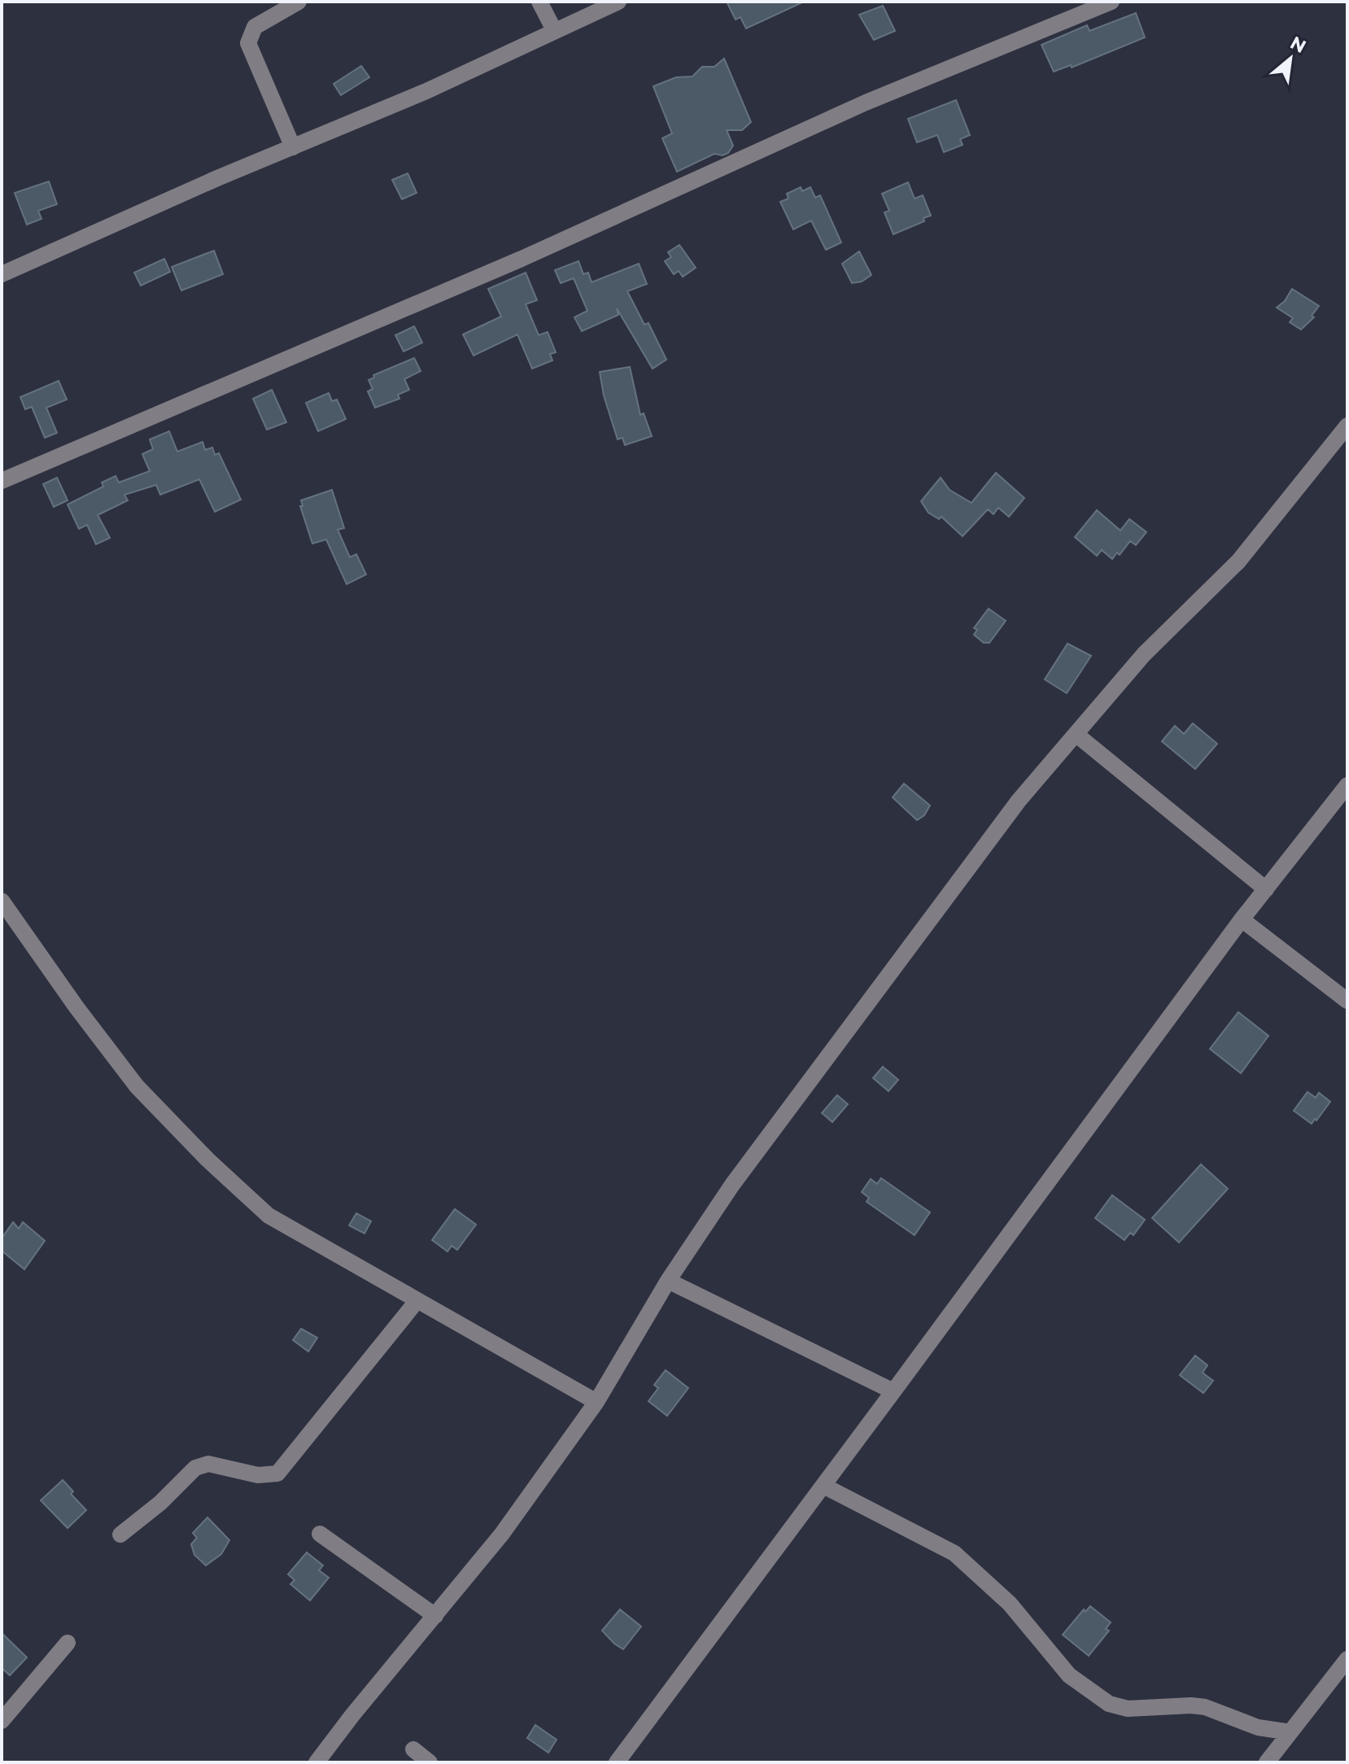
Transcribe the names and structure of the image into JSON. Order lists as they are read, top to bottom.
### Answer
{
  "north": "top right"
}
